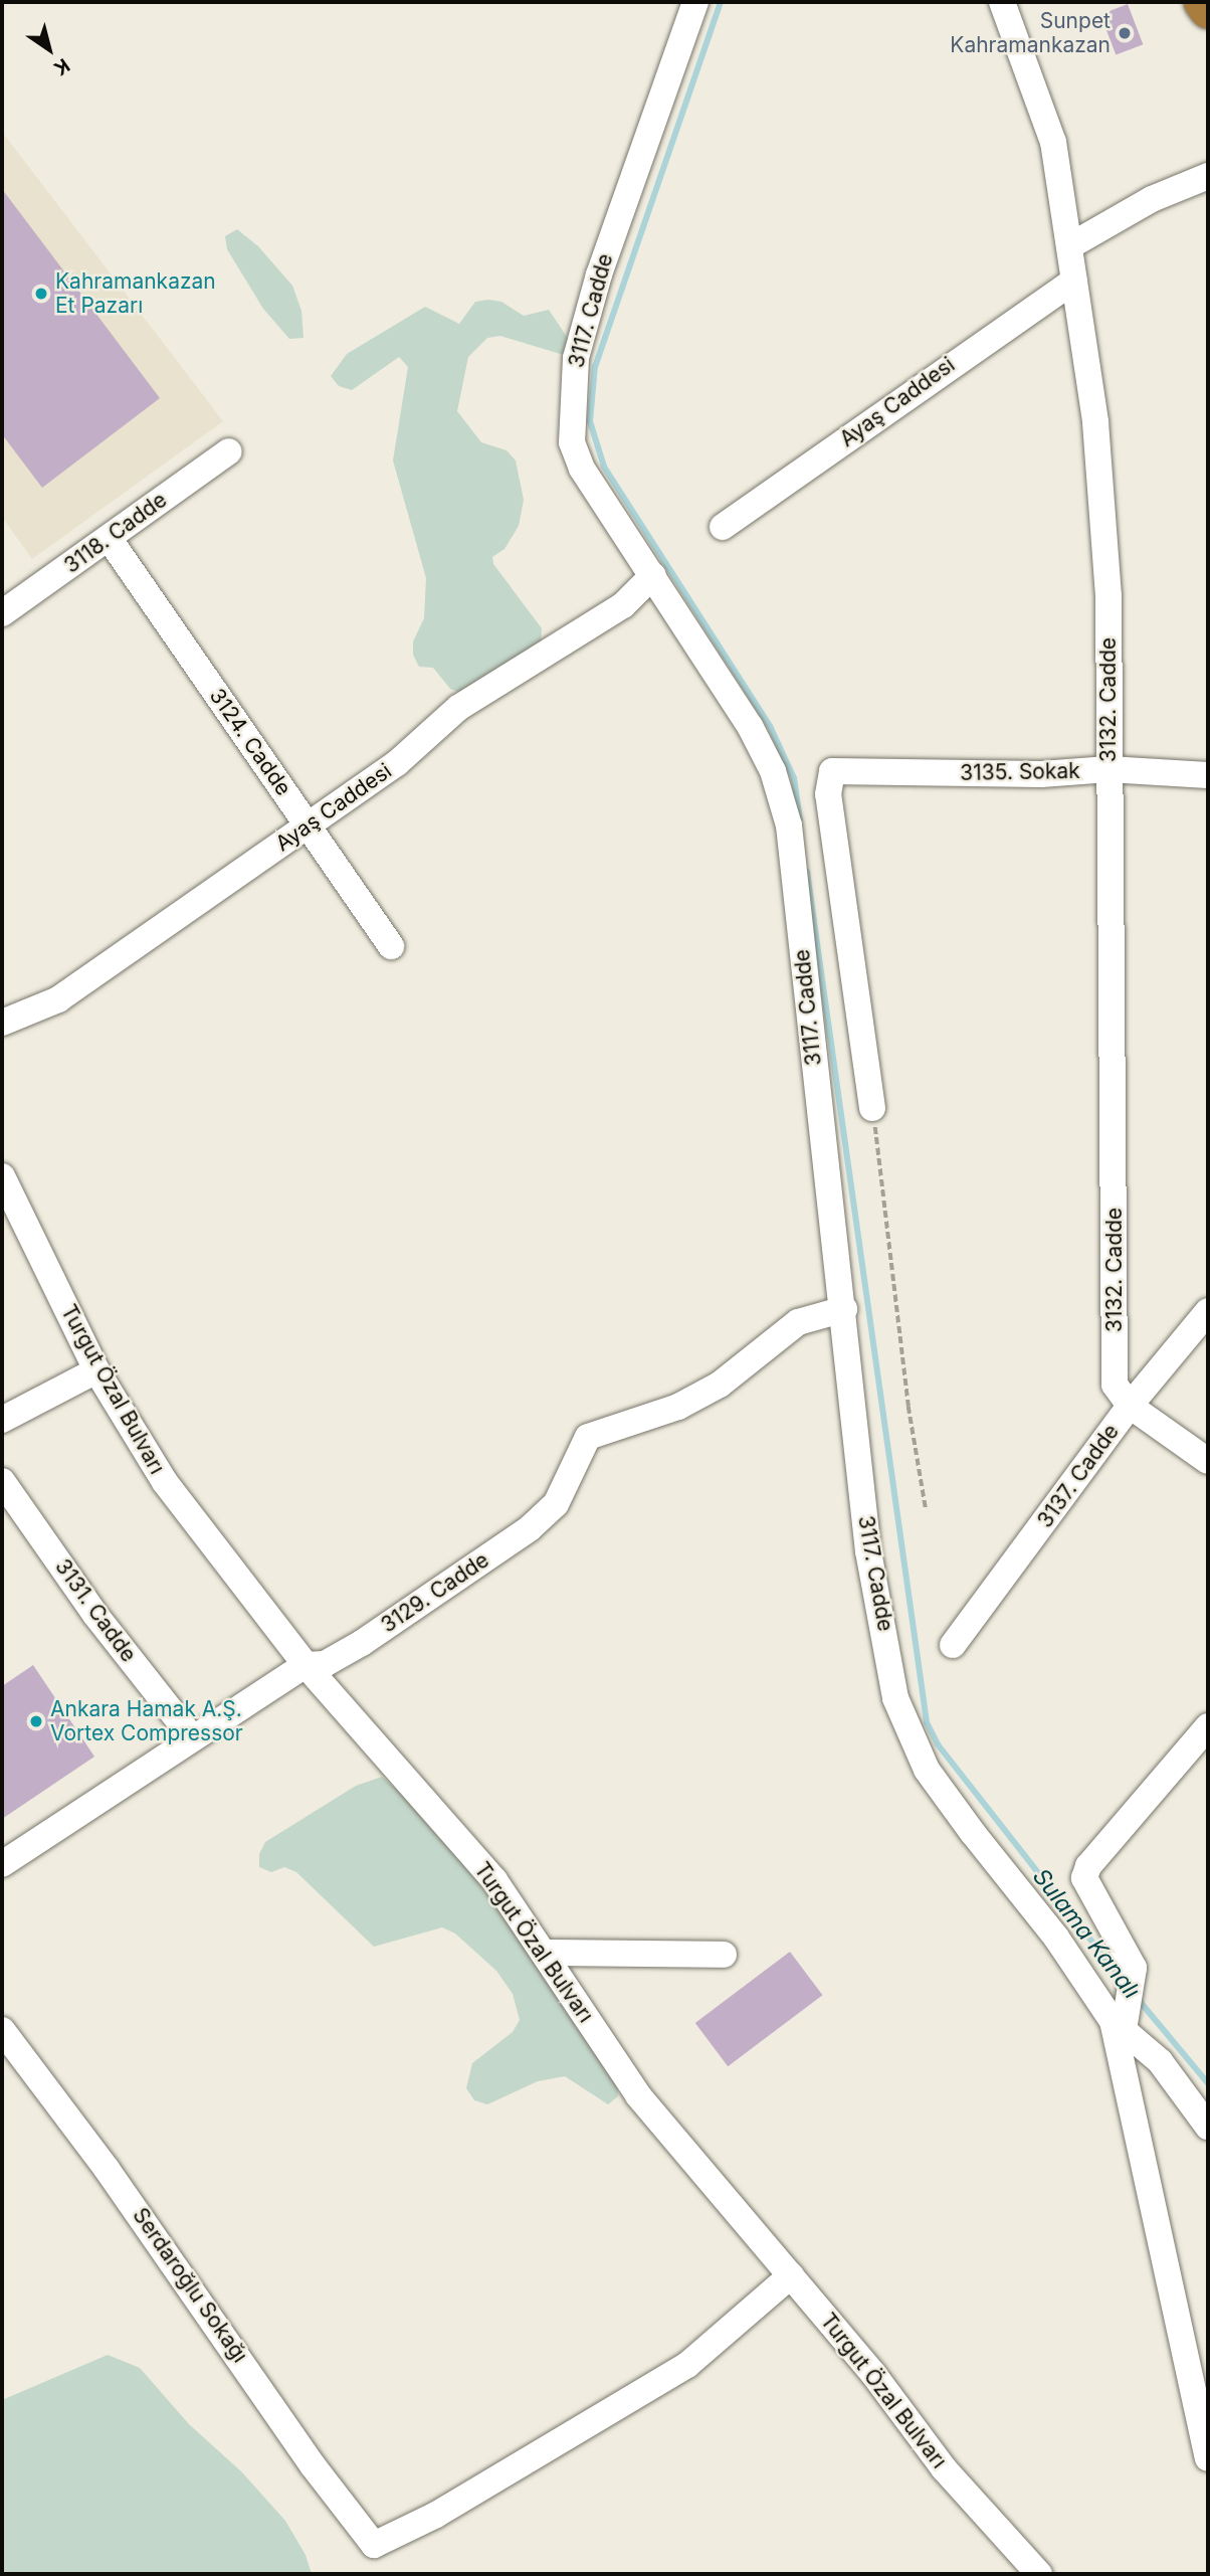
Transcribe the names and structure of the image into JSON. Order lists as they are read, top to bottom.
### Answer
{
  "streets": {
    "street": [
      "3117. Cadde",
      "Ayaş Caddesi",
      "3118. Cadde",
      "3132. Cadde",
      "3124. Cadde",
      "3135. Sokak",
      "Turgut Özal Bulvarı",
      "3137. Cadde",
      "3129. Cadde",
      "3131. Cadde",
      "Serdaroğlu Sokağı"
    ]
  },
  "crossings": [
    ["3117. Cadde", "Ayaş Caddesi"],
    ["3117. Cadde", "3129. Cadde"],
    ["Ayaş Caddesi", "3132. Cadde"],
    ["Ayaş Caddesi", "3124. Cadde"],
    ["3118. Cadde", "3124. Cadde"],
    ["3132. Cadde", "3135. Sokak"],
    ["3132. Cadde", "3137. Cadde"],
    ["Turgut Özal Bulvarı", "3129. Cadde"],
    ["Turgut Özal Bulvarı", "Serdaroğlu Sokağı"],
    ["3129. Cadde", "3131. Cadde"]
  ],
  "water": ["Sulama Kanalı"],
  "places": ["Sunpet Kahramankazan", "Kahramankazan Et Pazarı", "Ankara Hamak A.Ş. Vortex Compressor"],
  "north": "bottom right"
}
